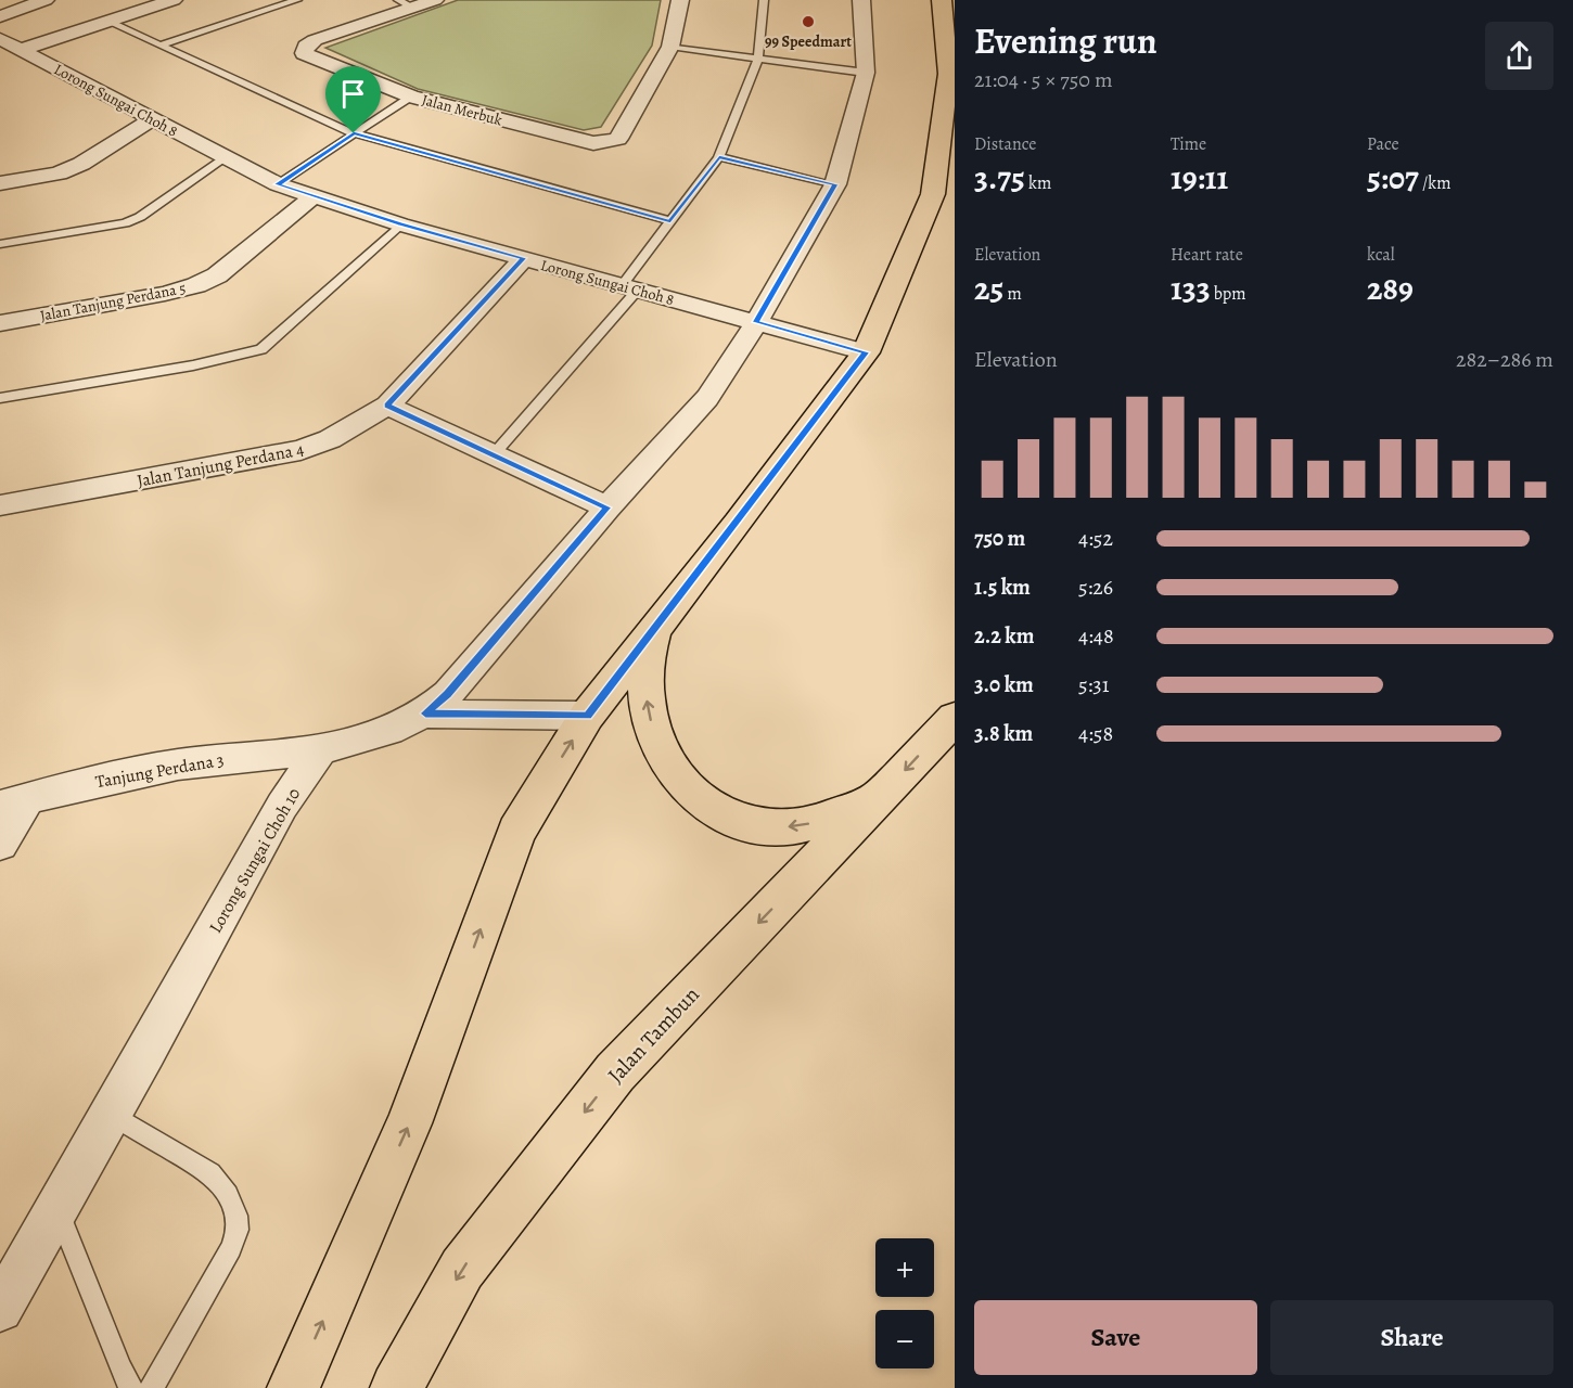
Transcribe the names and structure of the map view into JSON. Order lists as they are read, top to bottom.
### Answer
{
  "streets": {
    "main road": ["Jalan Tambun"],
    "street": [
      "Lorong Sungai Choh 8",
      "Jalan Merbuk",
      "Jalan Tanjung Perdana 5",
      "Jalan Tanjung Perdana 4",
      "Tanjung Perdana 3",
      "Lorong Sungai Choh 10"
    ]
  },
  "crossings": [
    ["Lorong Sungai Choh 8", "Jalan Tanjung Perdana 5"],
    ["Lorong Sungai Choh 8", "Jalan Tanjung Perdana 4"],
    ["Tanjung Perdana 3", "Lorong Sungai Choh 10"]
  ],
  "places": ["99 Speedmart"],
  "page": {
    "heading": ["Evening run", "21:04 · 5 × 750 m"],
    "stats": [
      ["Distance", "3.75 km"],
      ["Time", "19:11"],
      ["Pace", "5:07 /km"],
      ["Elevation", "25 m"],
      ["Heart rate", "133 bpm"],
      ["kcal", "289"]
    ],
    "chart": ["Elevation", "282–286 m"],
    "list": [
      {
        "name": "750 m",
        "note": "4:52"
      },
      {
        "name": "1.5 km",
        "note": "5:26"
      },
      {
        "name": "2.2 km",
        "note": "4:48"
      },
      {
        "name": "3.0 km",
        "note": "5:31"
      },
      {
        "name": "3.8 km",
        "note": "4:58"
      }
    ],
    "map_buttons": ["+", "−"],
    "buttons": ["Save", "Share"]
  }
}
